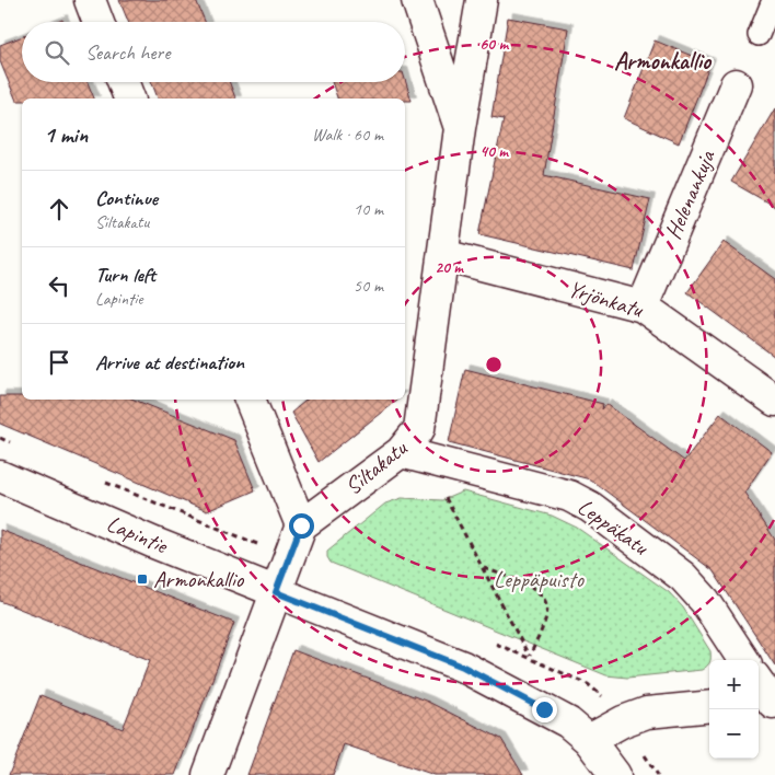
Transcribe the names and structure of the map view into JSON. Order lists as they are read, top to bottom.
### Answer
{
  "streets": {
    "street": [
      "Helenankuja",
      "Yrjönkatu",
      "Siltakatu",
      "Leppäkatu",
      "Lapintie"
    ]
  },
  "crossings": [
    ["Helenankuja", "Yrjönkatu"],
    ["Yrjönkatu", "Siltakatu"],
    ["Siltakatu", "Leppäkatu"]
  ],
  "districts": ["Armonkallio"],
  "parks": ["Leppäpuisto"],
  "places": {
    "transit": ["Armonkallio"]
  },
  "page": {
    "search": "Search here",
    "heading": ["1 min", "Walk · 60 m"],
    "list": [
      ["Continue", "Siltakatu", "10 m"],
      ["Turn left", "Lapintie", "50 m"],
      "Arrive at destination"
    ],
    "map_buttons": ["+", "−"]
  },
  "rings": ["60 m", "40 m", "20 m"]
}
